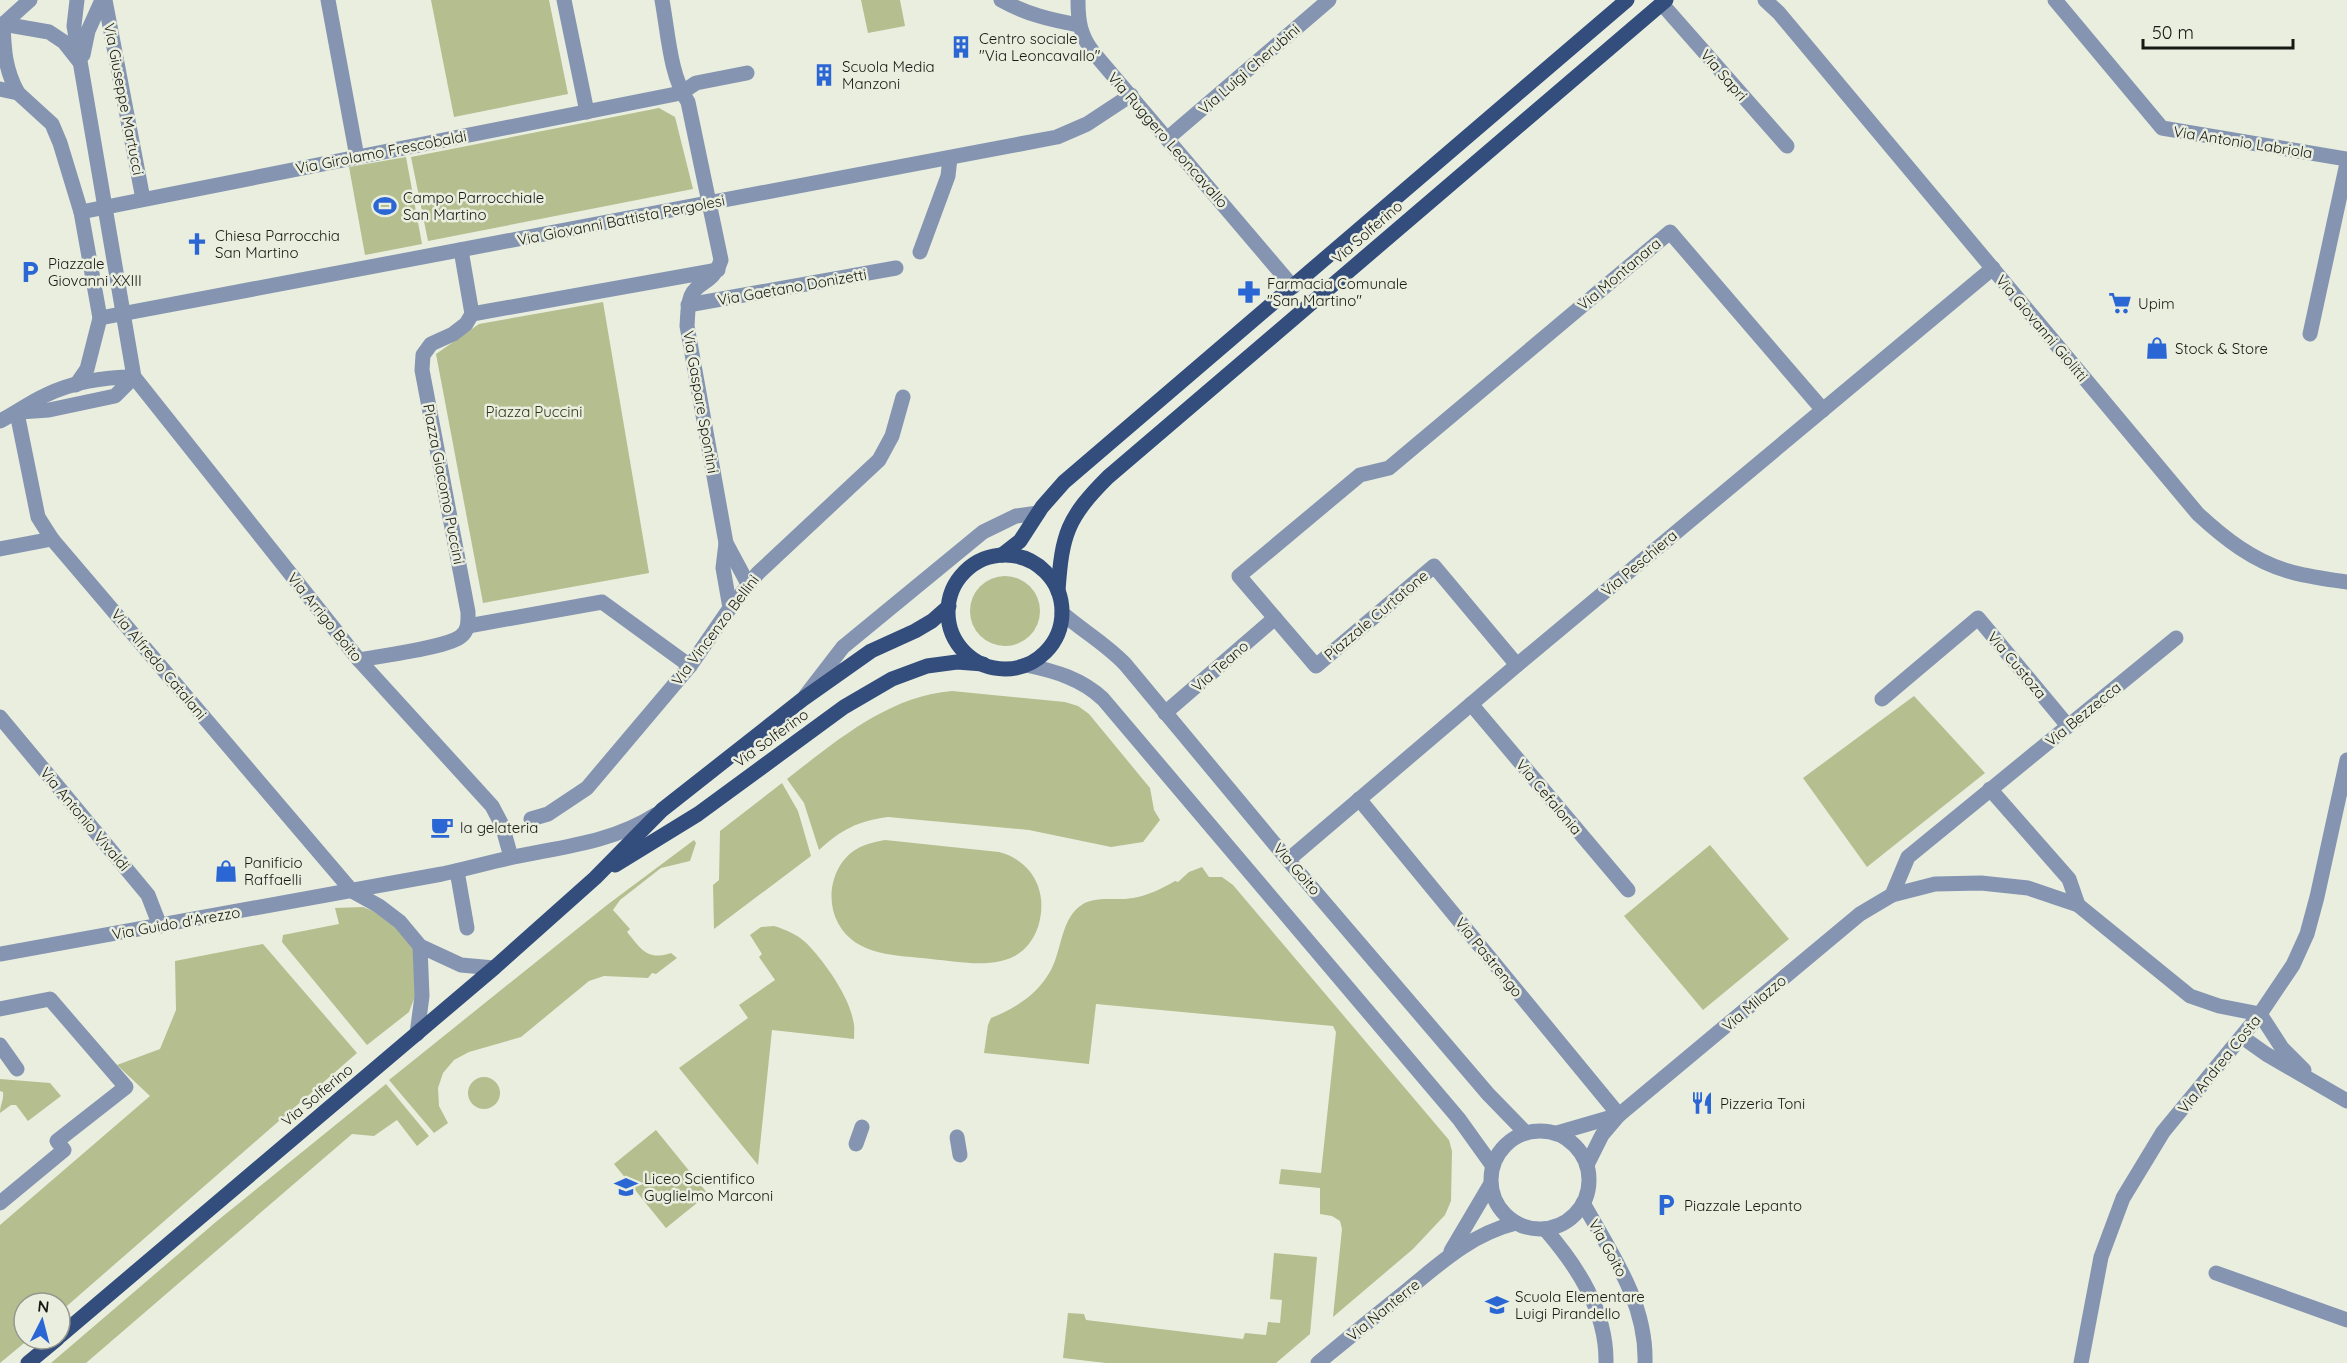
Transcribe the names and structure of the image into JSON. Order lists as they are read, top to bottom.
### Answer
{
  "streets": {
    "main road": ["Via Solferino"],
    "street": [
      "Via Luigi Cherubini",
      "Via Sapri",
      "Via Giuseppe Martucci",
      "Via Ruggero Leoncavallo",
      "Via Antonio Labriola",
      "Via Girolamo Frescobaldi",
      "Via Giovanni Battista Pergolesi",
      "Via Montanara",
      "Via Gaetano Donizetti",
      "Via Giovanni Giolitti",
      "Via Gaspare Spontini",
      "Piazza Giacomo Puccini",
      "Via Peschiera",
      "Piazzale Curtatone",
      "Via Arrigo Boito",
      "Via Vincenzo Bellini",
      "Via Alfredo Catalani",
      "Via Custoza",
      "Via Teano",
      "Via Bezzecca",
      "Via Cefalonia",
      "Via Antonio Vivaldi",
      "Via Goito",
      "Via Guido d'Arezzo",
      "Via Pastrengo",
      "Via Milazzo",
      "Via Andrea Costa",
      "Via Nanterre"
    ]
  },
  "crossings": [
    ["Via Luigi Cherubini", "Via Ruggero Leoncavallo"],
    ["Via Sapri", "Via Solferino"],
    ["Via Giuseppe Martucci", "Via Girolamo Frescobaldi"],
    ["Via Ruggero Leoncavallo", "Via Giovanni Battista Pergolesi"],
    ["Via Ruggero Leoncavallo", "Via Solferino"],
    ["Via Solferino", "Via Goito"],
    ["Via Solferino", "Via Guido d'Arezzo"],
    ["Via Montanara", "Via Peschiera"],
    ["Via Montanara", "Piazzale Curtatone"],
    ["Via Gaetano Donizetti", "Via Gaspare Spontini"],
    ["Via Giovanni Giolitti", "Via Peschiera"],
    ["Via Gaspare Spontini", "Via Vincenzo Bellini"],
    ["Via Peschiera", "Piazzale Curtatone"],
    ["Via Peschiera", "Via Cefalonia"],
    ["Via Peschiera", "Via Goito"],
    ["Via Peschiera", "Via Pastrengo"],
    ["Piazzale Curtatone", "Via Teano"],
    ["Via Arrigo Boito", "Via Guido d'Arezzo"],
    ["Via Alfredo Catalani", "Via Guido d'Arezzo"],
    ["Via Custoza", "Via Bezzecca"],
    ["Via Teano", "Via Goito"],
    ["Via Antonio Vivaldi", "Via Guido d'Arezzo"],
    ["Via Goito", "Via Milazzo"],
    ["Via Goito", "Via Nanterre"],
    ["Via Pastrengo", "Via Milazzo"],
    ["Via Milazzo", "Via Andrea Costa"],
    ["Via Milazzo", "Via Nanterre"]
  ],
  "parks": ["Piazza Puccini"],
  "places": {
    "building": ["Centro sociale \"Via Leoncavallo\"", "Scuola Media Manzoni"],
    "sports": ["Campo Parrocchiale San Martino"],
    "church": ["Chiesa Parrocchia San Martino"],
    "parking": ["Piazzale Giovanni XXIII", "Piazzale Lepanto"],
    "pharmacy": ["Farmacia Comunale \"San Martino\""],
    "supermarket": ["Upim"],
    "shop": ["Stock & Store", "Panificio Raffaelli"],
    "cafe": ["la gelateria"],
    "restaurant": ["Pizzeria Toni"],
    "school or university": ["Liceo Scientifico Guglielmo Marconi", "Scuola Elementare Luigi Pirandello"]
  },
  "scale_bar": "50 m",
  "north": "top"
}
